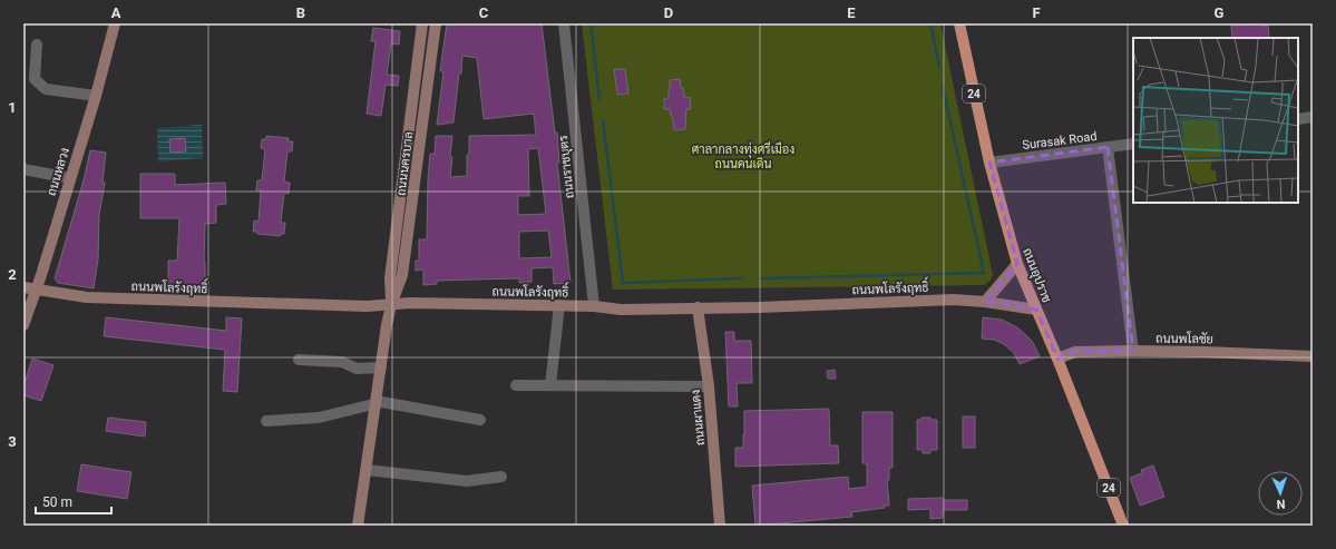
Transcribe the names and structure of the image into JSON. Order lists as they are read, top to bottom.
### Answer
{
  "streets": {
    "main road": ["24", "ถนนอุปราช"],
    "street": [
      "Surasak Road",
      "ถนนนครบาล",
      "ถนนราชบุตร",
      "ถนนหลวง",
      "ถนนพโลรังฤทธิ์",
      "ถนนพโลชัย",
      "ถนนผาแดง"
    ]
  },
  "crossings": [
    ["Surasak Road", "ถนนอุปราช"],
    ["ถนนนครบาล", "ถนนพโลรังฤทธิ์"],
    ["ถนนราชบุตร", "ถนนพโลรังฤทธิ์"],
    ["ถนนหลวง", "ถนนพโลรังฤทธิ์"],
    ["ถนนอุปราช", "ถนนพโลรังฤทธิ์"],
    ["ถนนอุปราช", "ถนนพโลชัย"],
    ["ถนนพโลรังฤทธิ์", "ถนนผาแดง"]
  ],
  "parks": ["ศาลากลางทุ่งศรีเมือง ถนนคนเดิน"],
  "scale_bar": "50 m",
  "north": "bottom",
  "grid": {
    "columns": [
      "A",
      "B",
      "C",
      "D",
      "E",
      "F",
      "G"
    ],
    "rows": ["1", "2", "3"]
  }
}
